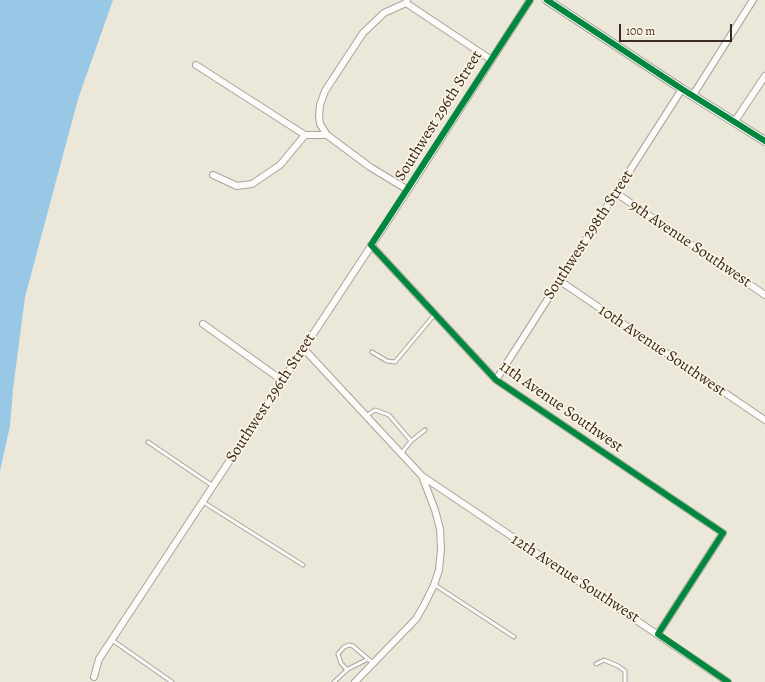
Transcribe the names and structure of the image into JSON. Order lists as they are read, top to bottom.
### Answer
{
  "streets": {
    "street": [
      "Southwest 296th Street",
      "Southwest 298th Street",
      "9th Avenue Southwest",
      "10th Avenue Southwest",
      "11th Avenue Southwest",
      "12th Avenue Southwest"
    ]
  },
  "crossings": [
    ["Southwest 296th Street", "11th Avenue Southwest"],
    ["Southwest 298th Street", "9th Avenue Southwest"],
    ["Southwest 298th Street", "10th Avenue Southwest"],
    ["Southwest 298th Street", "11th Avenue Southwest"],
    ["11th Avenue Southwest", "12th Avenue Southwest"]
  ],
  "scale_bar": "100 m"
}
